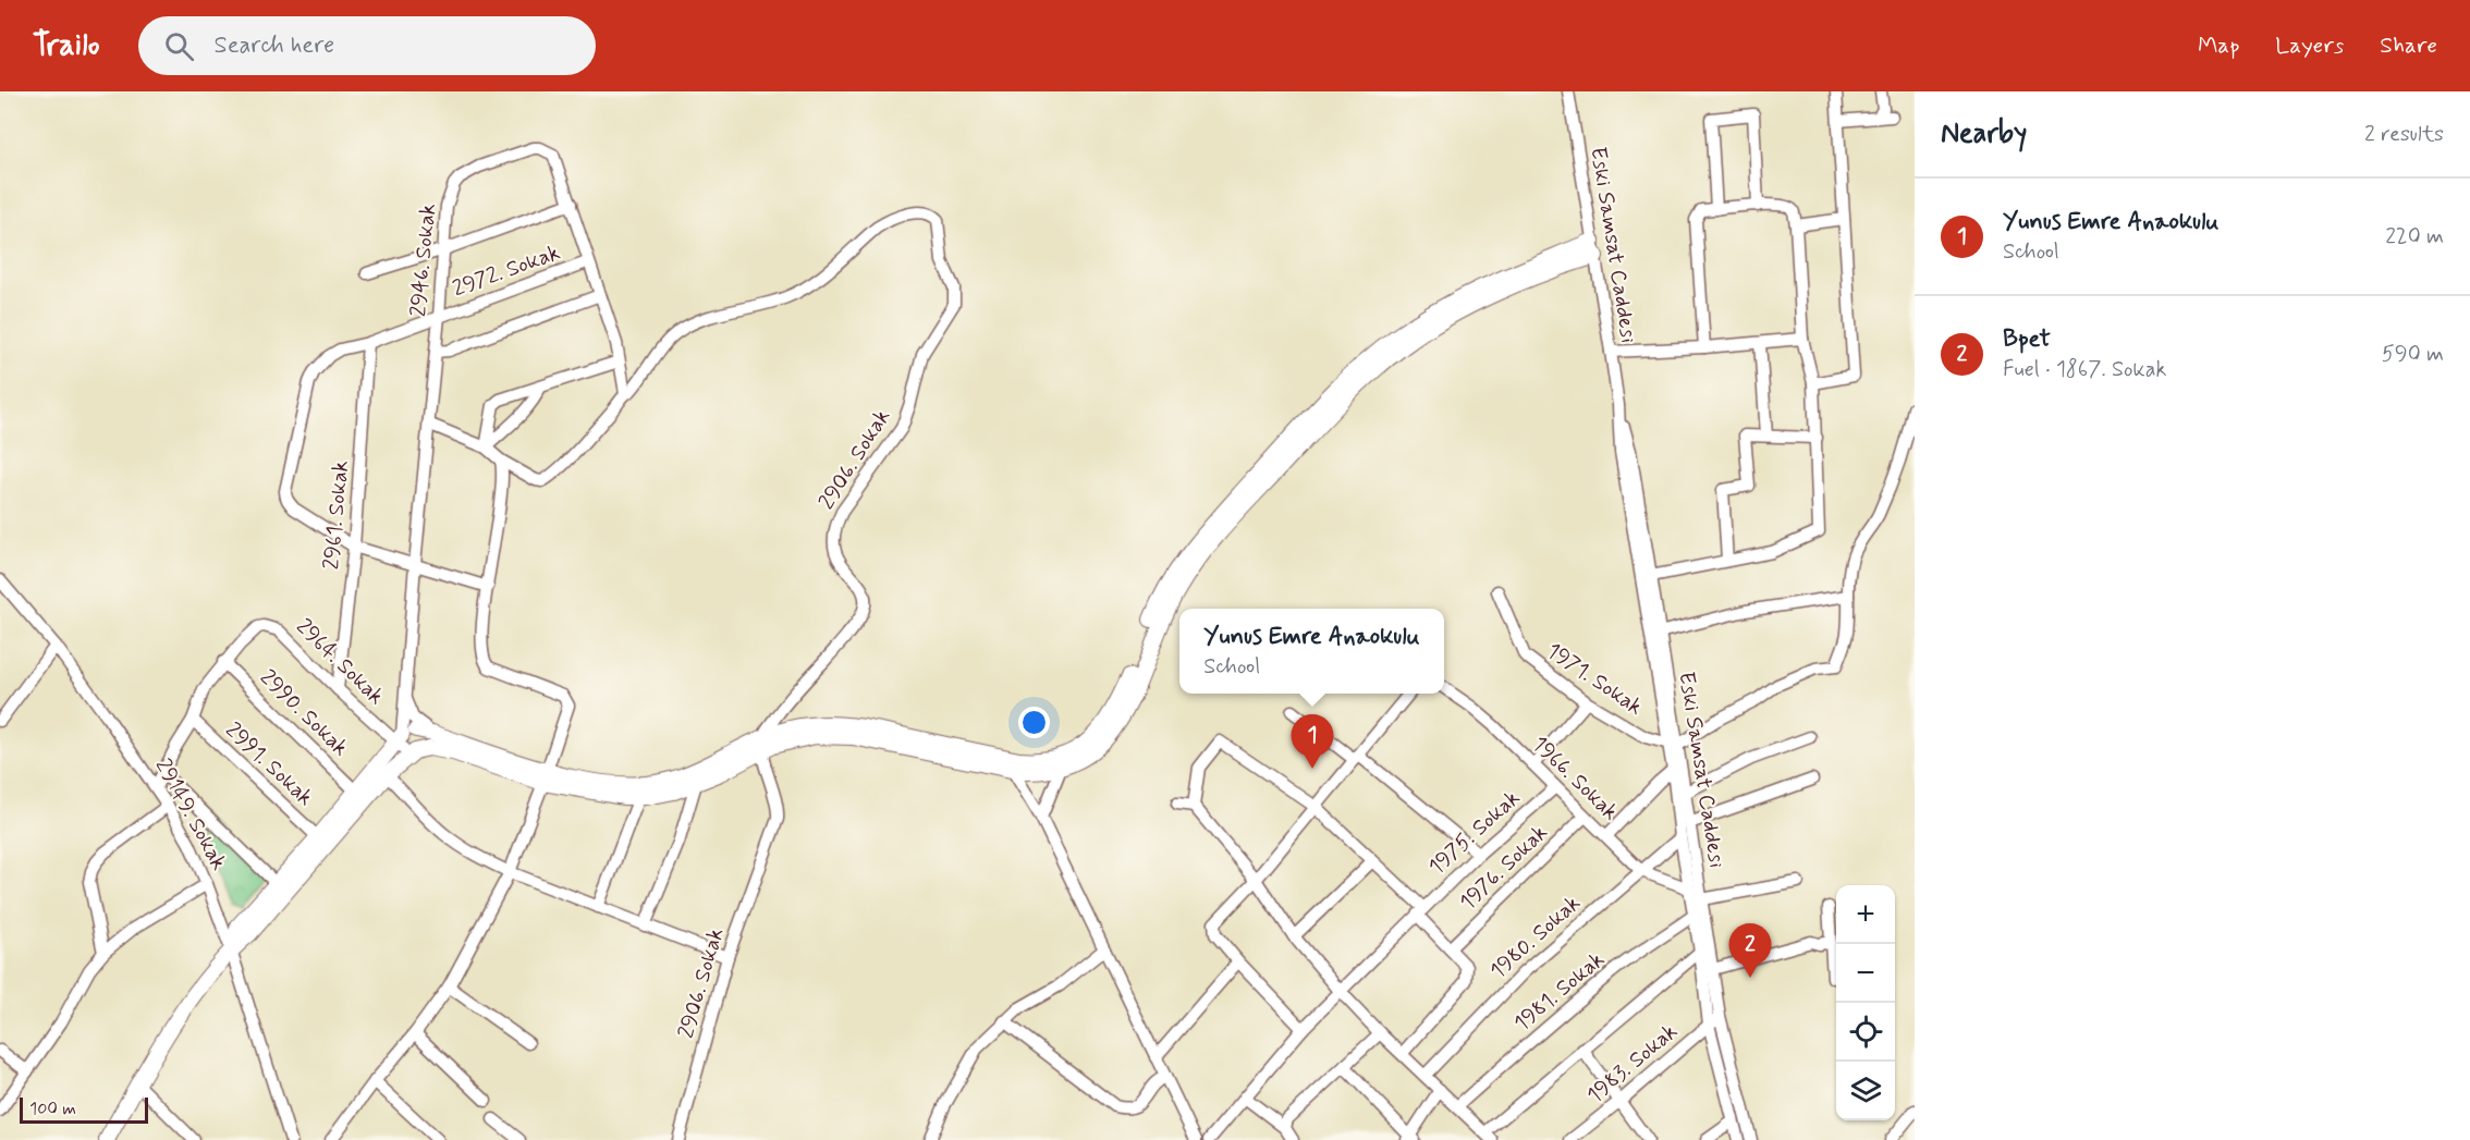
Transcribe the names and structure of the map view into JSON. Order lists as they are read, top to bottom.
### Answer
{
  "streets": {
    "street": [
      "Eski Samsat Caddesi",
      "2946. Sokak",
      "2972. Sokak",
      "2906. Sokak",
      "2961. Sokak",
      "2964. Sokak",
      "1971. Sokak",
      "2990. Sokak",
      "2991. Sokak",
      "1966. Sokak",
      "29149. Sokak",
      "1975. Sokak",
      "1976. Sokak",
      "1980. Sokak",
      "1981. Sokak",
      "1983. Sokak"
    ]
  },
  "crossings": [
    ["Eski Samsat Caddesi", "1971. Sokak"],
    ["Eski Samsat Caddesi", "1966. Sokak"],
    ["Eski Samsat Caddesi", "1980. Sokak"],
    ["Eski Samsat Caddesi", "1981. Sokak"],
    ["Eski Samsat Caddesi", "1983. Sokak"],
    ["2946. Sokak", "2972. Sokak"],
    ["2946. Sokak", "2906. Sokak"],
    ["2946. Sokak", "2964. Sokak"],
    ["2972. Sokak", "2961. Sokak"],
    ["2961. Sokak", "2964. Sokak"],
    ["2964. Sokak", "2990. Sokak"],
    ["2964. Sokak", "2991. Sokak"],
    ["2964. Sokak", "29149. Sokak"],
    ["1966. Sokak", "1975. Sokak"],
    ["1966. Sokak", "1976. Sokak"],
    ["1966. Sokak", "1980. Sokak"]
  ],
  "scale_bar": "100 m",
  "page": {
    "header": "Trailo",
    "search": "Search here",
    "nav": ["Map", "Layers", "Share"],
    "heading": ["Nearby", "2 results"],
    "list": [
      {
        "mark": "1",
        "name": "Yunus Emre Anaokulu",
        "note": "School",
        "value": "220 m"
      },
      {
        "mark": "2",
        "name": "Bpet",
        "note": "Fuel · 1867. Sokak",
        "value": "590 m"
      }
    ],
    "popup": ["Yunus Emre Anaokulu", "School"],
    "pins": ["1", "2"],
    "map_buttons": ["+", "−"],
    "scale": "100 m"
  }
}
